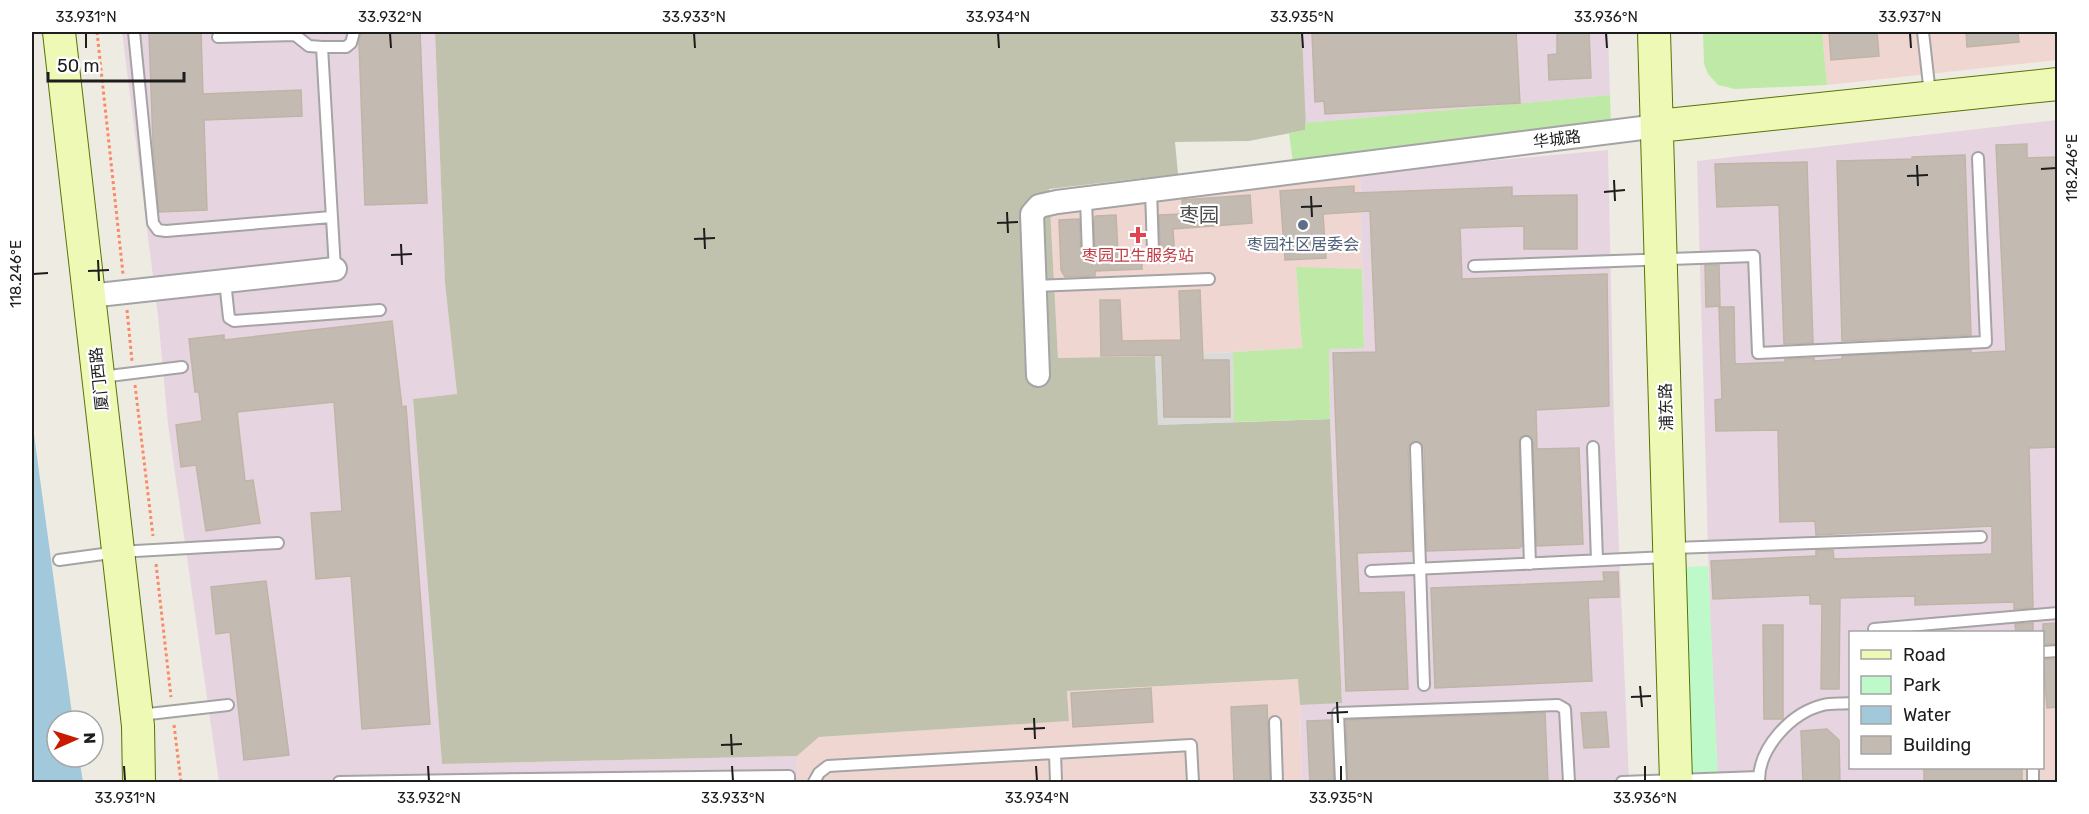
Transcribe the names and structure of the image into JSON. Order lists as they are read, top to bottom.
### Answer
{
  "streets": {
    "street": ["华城路", "厦门西路", "浦东路"]
  },
  "crossings": [
    ["华城路", "浦东路"]
  ],
  "districts": ["枣园"],
  "places": {
    "other": ["枣园社区居委会"],
    "health": ["枣园卫生服务站"]
  },
  "legend": [
    "Road",
    "Park",
    "Water",
    "Building"
  ],
  "scale_bar": "50 m",
  "north": "right",
  "coordinates": [
    "33.931°N",
    "33.932°N",
    "33.933°N",
    "33.934°N",
    "33.935°N",
    "33.936°N",
    "33.937°N",
    "118.246°E"
  ]
}
